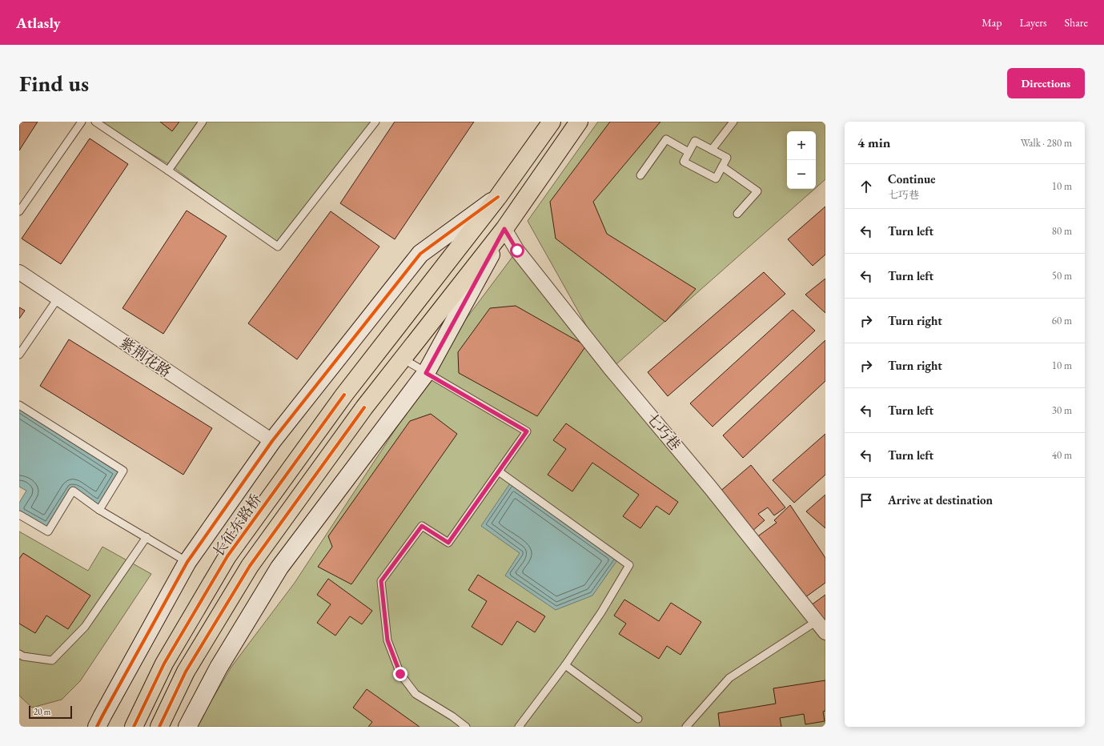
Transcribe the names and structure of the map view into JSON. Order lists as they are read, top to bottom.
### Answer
{
  "streets": {
    "main road": ["长征东路桥"],
    "street": ["紫荆花路", "七巧巷"]
  },
  "scale_bar": "20 m",
  "page": {
    "header": "Atlasly",
    "nav": ["Map", "Layers", "Share"],
    "buttons": "Directions",
    "title": "Find us",
    "heading": ["4 min", "Walk · 280 m"],
    "map_buttons": ["+", "−"],
    "list": [
      ["Continue", "七巧巷", "10 m"],
      ["Turn left", "80 m"],
      ["Turn left", "50 m"],
      ["Turn right", "60 m"],
      ["Turn right", "10 m"],
      ["Turn left", "30 m"],
      ["Turn left", "40 m"],
      "Arrive at destination"
    ],
    "scale": "20 m"
  }
}
